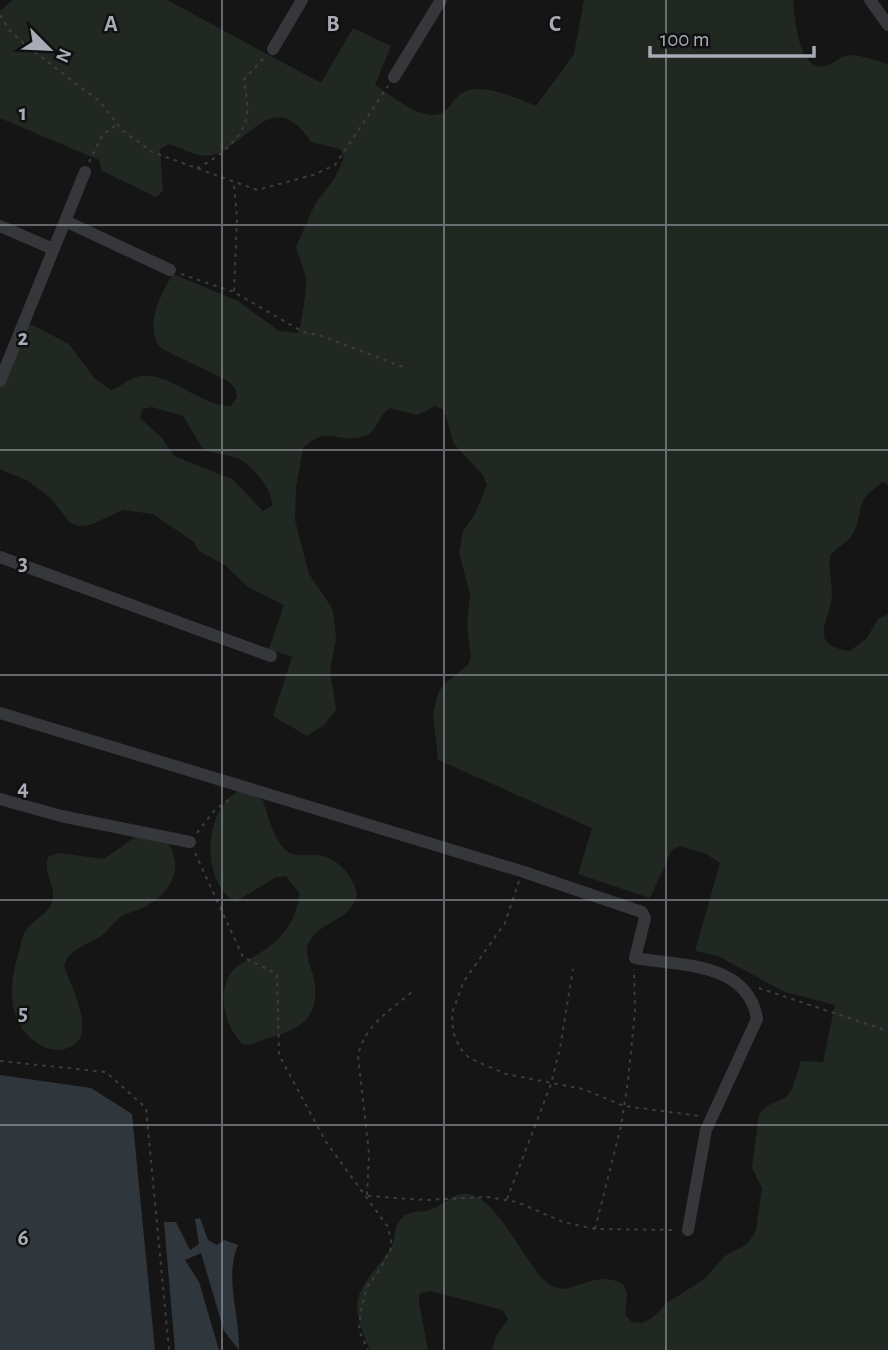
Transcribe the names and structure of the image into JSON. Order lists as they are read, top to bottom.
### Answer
{
  "scale_bar": "100 m",
  "north": "bottom right",
  "grid": {
    "columns": ["A", "B", "C"],
    "rows": [
      "1",
      "2",
      "3",
      "4",
      "5",
      "6"
    ]
  }
}
